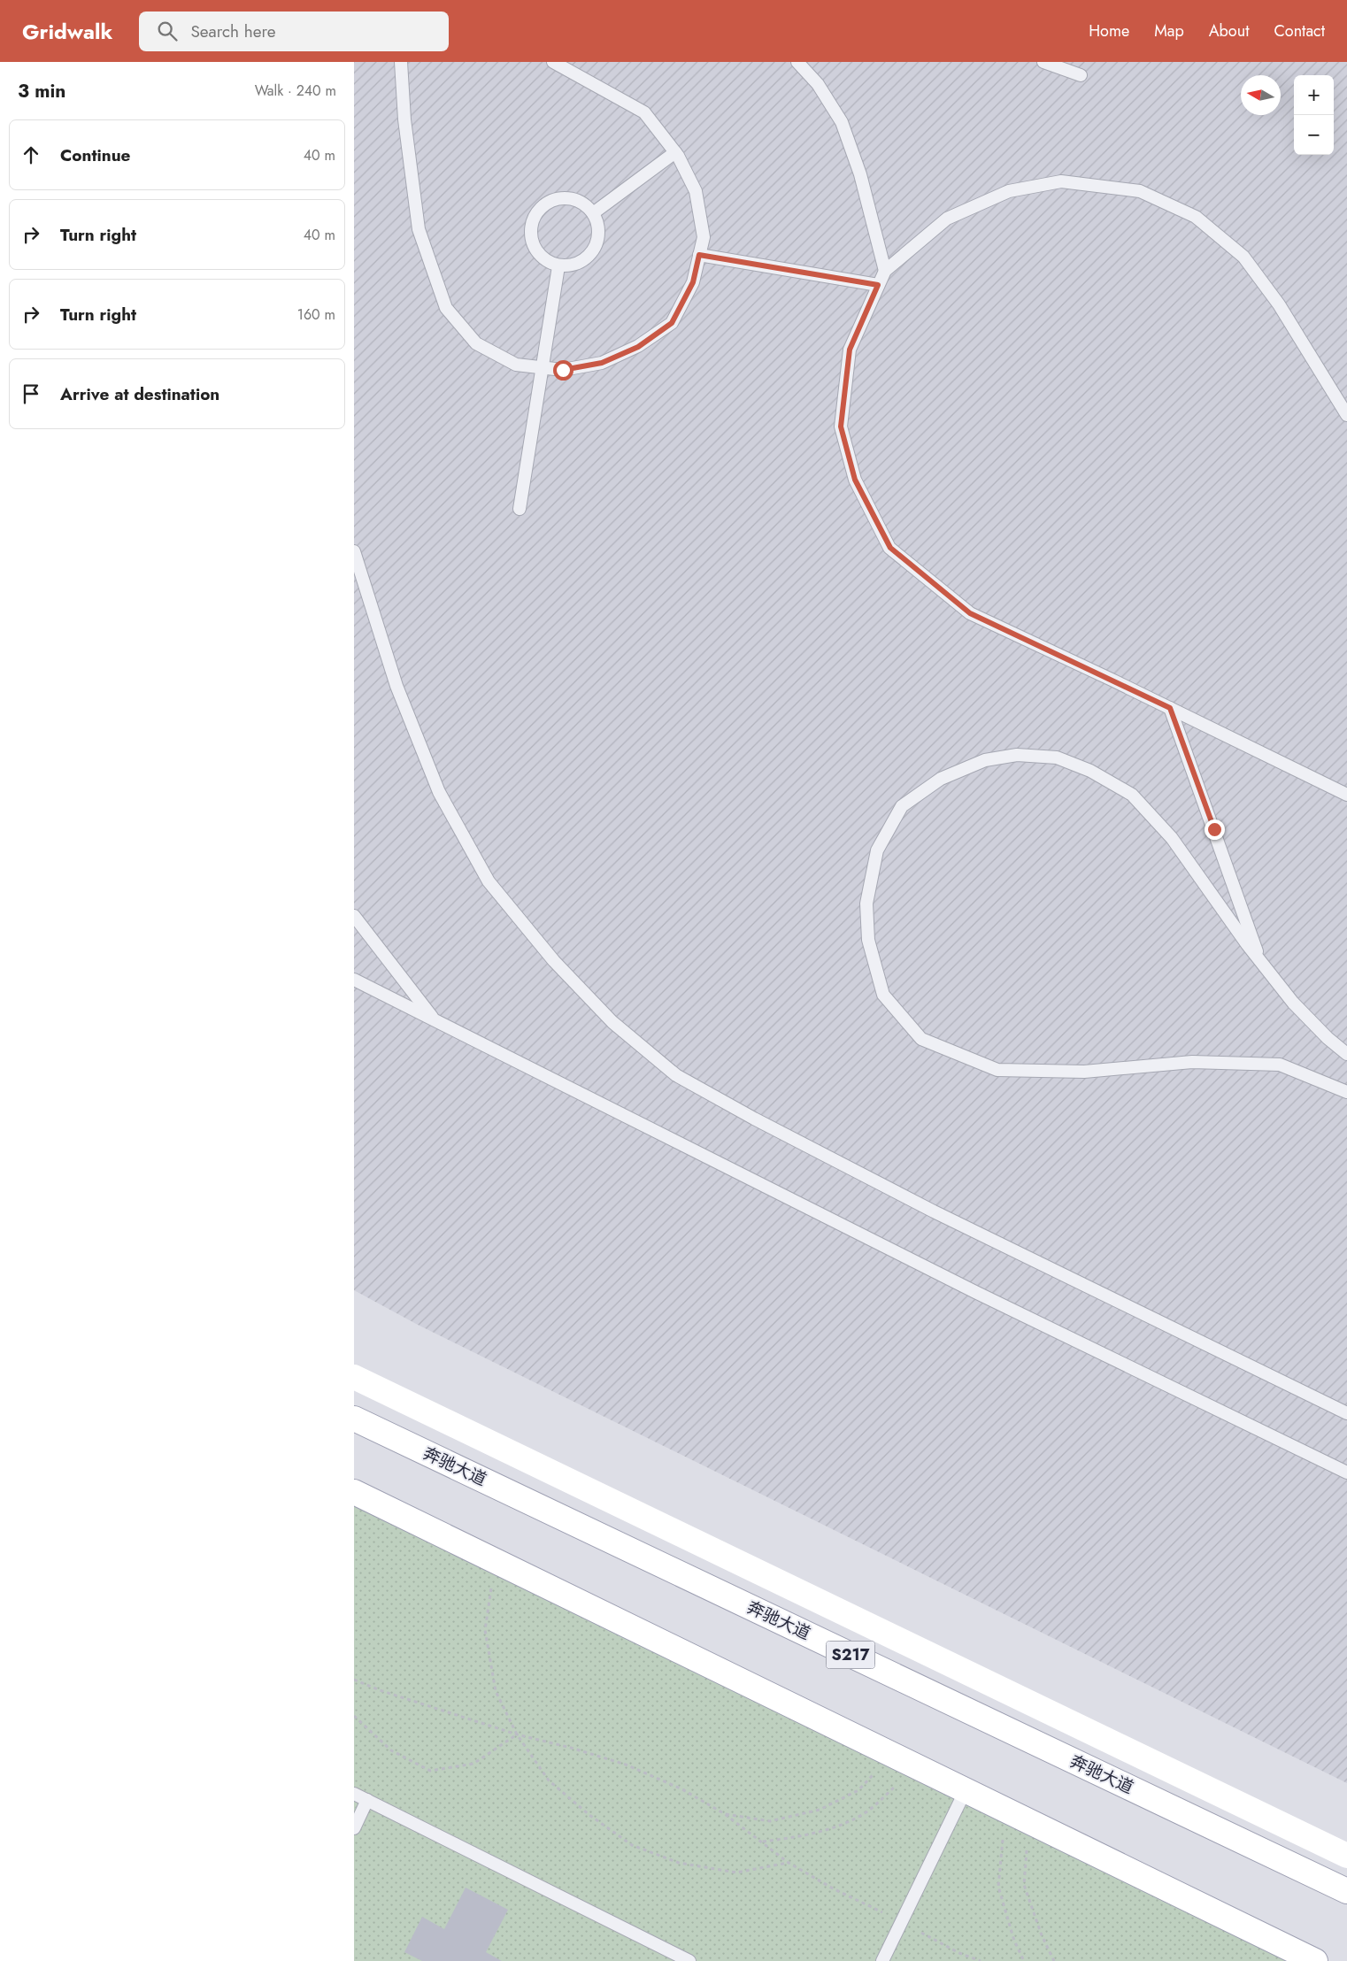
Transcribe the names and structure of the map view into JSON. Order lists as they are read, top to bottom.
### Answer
{
  "streets": {
    "main road": ["奔驰大道", "S217"]
  },
  "north": "left",
  "page": {
    "header": "Gridwalk",
    "search": "Search here",
    "nav": [
      "Home",
      "Map",
      "About",
      "Contact"
    ],
    "heading": ["3 min", "Walk · 240 m"],
    "map_buttons": ["+", "−"],
    "list": [
      ["Continue", "40 m"],
      ["Turn right", "40 m"],
      ["Turn right", "160 m"],
      "Arrive at destination"
    ]
  }
}
